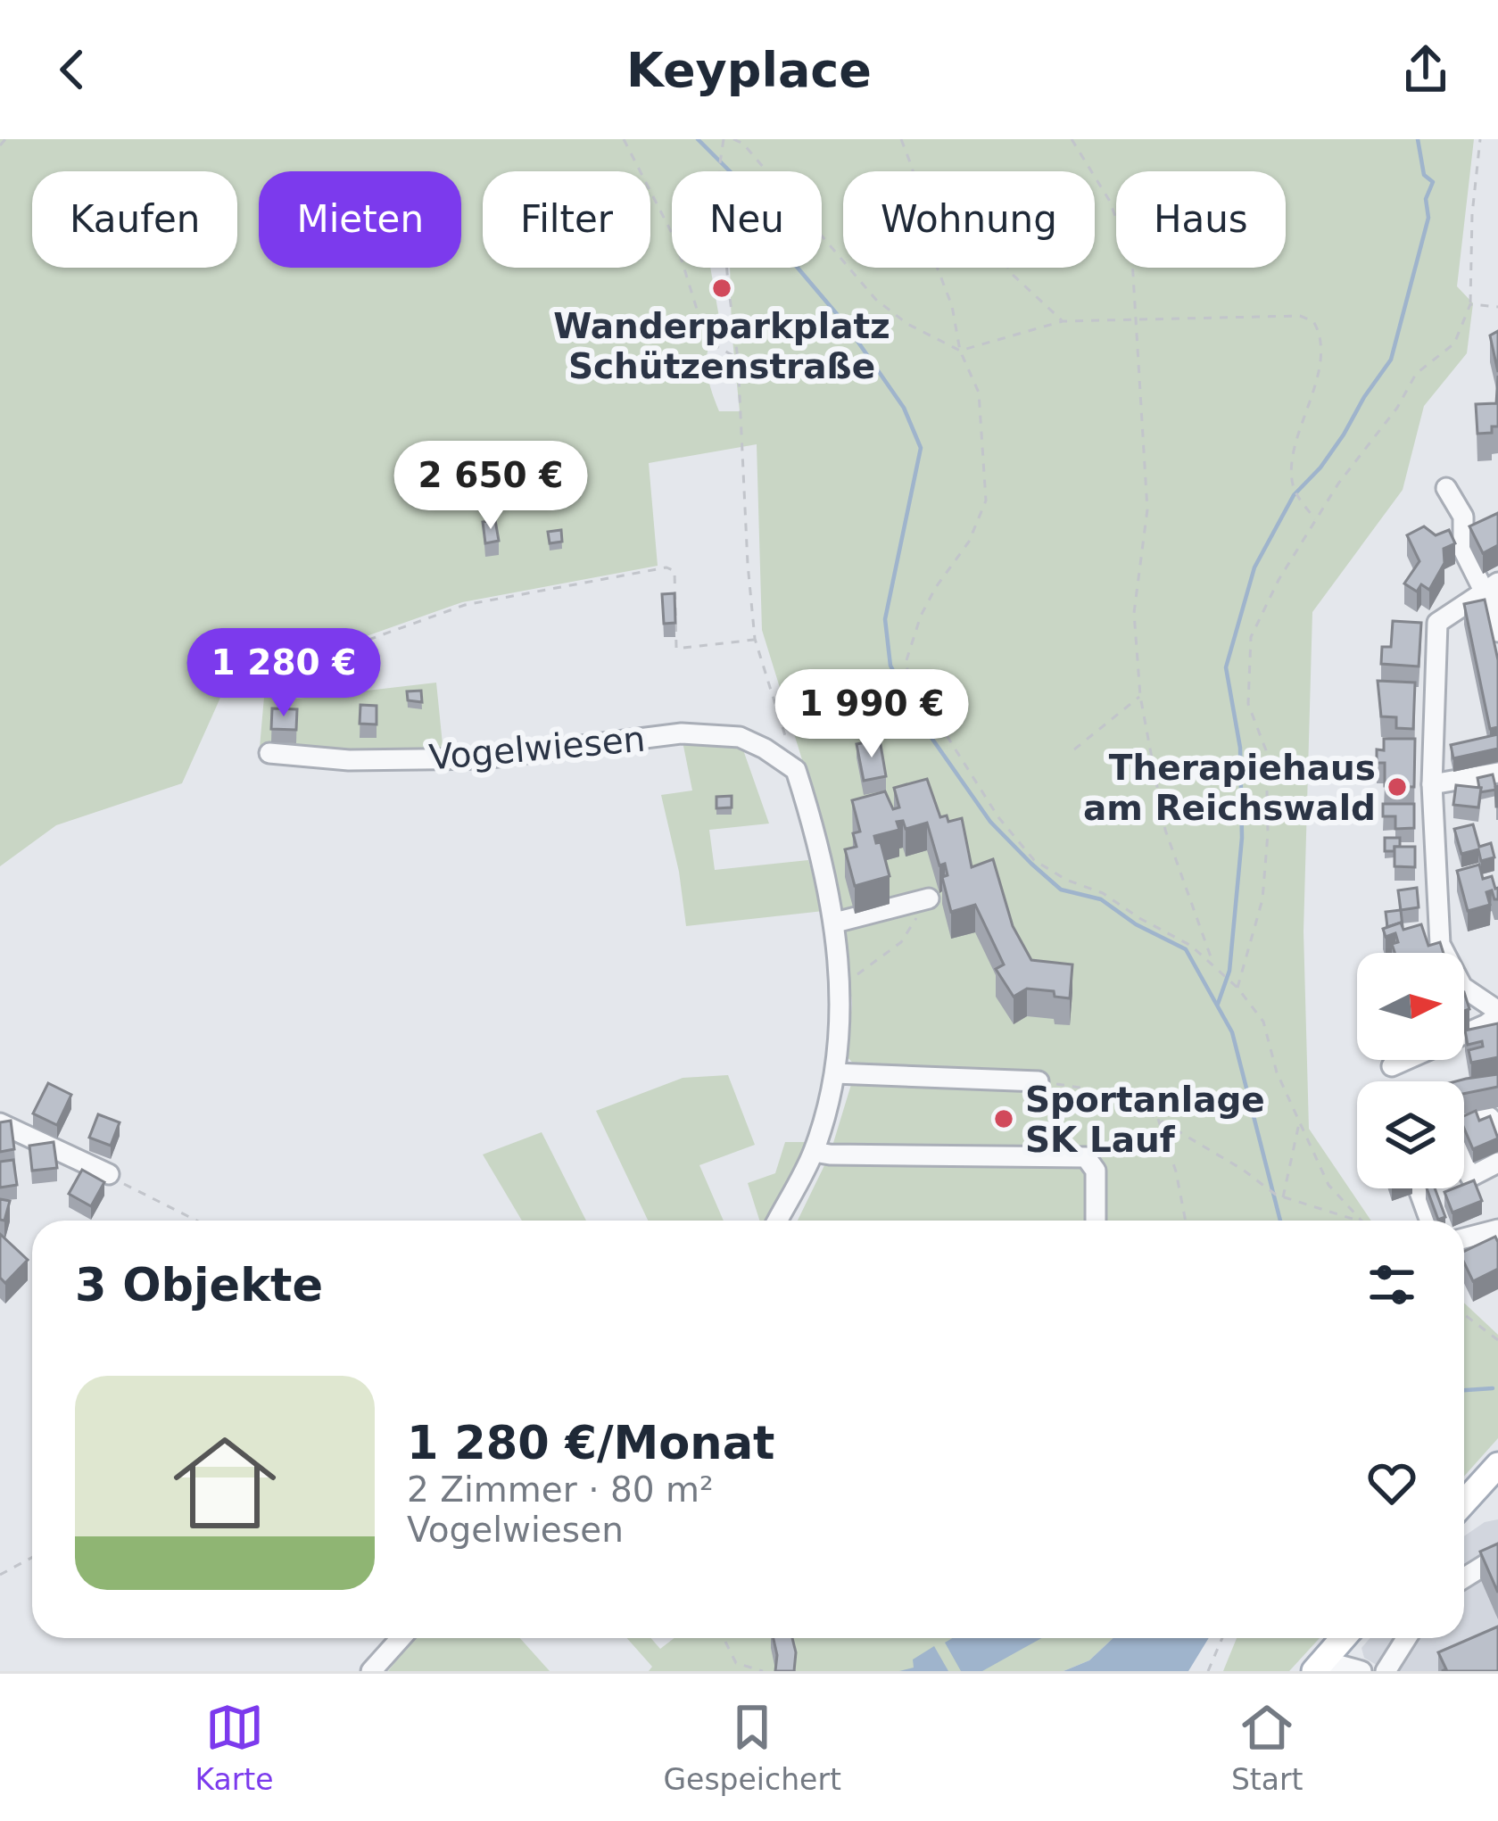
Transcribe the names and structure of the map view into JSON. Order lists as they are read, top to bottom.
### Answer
{
  "streets": {
    "street": ["Vogelwiesen"]
  },
  "places": ["Wanderparkplatz Schützenstraße", "Therapiehaus am Reichswald", "Sportanlage SK Lauf"],
  "north": "right",
  "page": {
    "header": "Keyplace",
    "chip": [
      "Kaufen",
      "Mieten",
      "Filter",
      "Neu",
      "Wohnung",
      "Haus"
    ],
    "price": ["2 650 €", "1 280 €", "1 990 €"],
    "heading": "3 Objekte",
    "list": [
      {
        "name": "1 280 €/Monat",
        "note": "2 Zimmer · 80 m² · Vogelwiesen"
      }
    ],
    "tabs": ["Karte", "Gespeichert", "Start"]
  }
}
